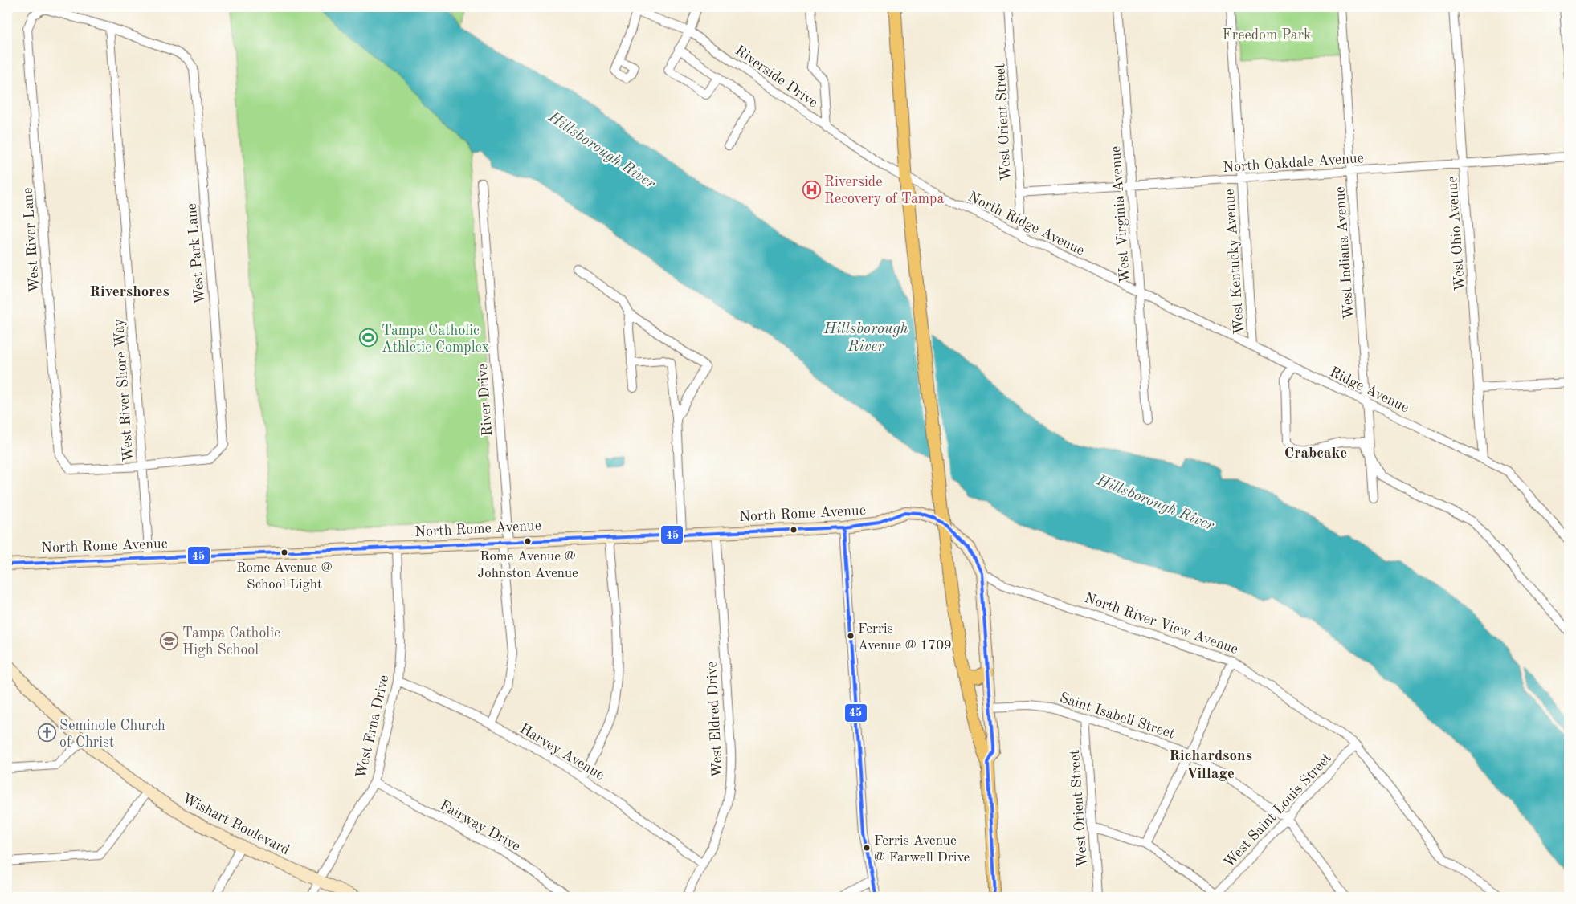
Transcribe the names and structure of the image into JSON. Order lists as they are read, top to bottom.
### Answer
{
  "streets": {
    "street": [
      "Riverside Drive",
      "West Orient Street",
      "North Oakdale Avenue",
      "West Virginia Avenue",
      "North Ridge Avenue",
      "West Ohio Avenue",
      "West River Lane",
      "West Indiana Avenue",
      "West Park Lane",
      "West Kentucky Avenue",
      "Ridge Avenue",
      "West River Shore Way",
      "River Drive",
      "North Rome Avenue",
      "North River View Avenue",
      "Saint Isabell Street",
      "West Eldred Drive",
      "West Erna Drive",
      "Harvey Avenue",
      "West Saint Louis Street",
      "Wishart Boulevard",
      "Fairway Drive"
    ]
  },
  "crossings": [
    ["Riverside Drive", "North Ridge Avenue"],
    ["West Orient Street", "North Oakdale Avenue"],
    ["West Orient Street", "North Ridge Avenue"],
    ["West Orient Street", "Saint Isabell Street"],
    ["North Oakdale Avenue", "West Virginia Avenue"],
    ["North Oakdale Avenue", "West Ohio Avenue"],
    ["North Oakdale Avenue", "West Indiana Avenue"],
    ["North Oakdale Avenue", "West Kentucky Avenue"],
    ["West Virginia Avenue", "North Ridge Avenue"],
    ["West Virginia Avenue", "Ridge Avenue"],
    ["North Ridge Avenue", "Ridge Avenue"],
    ["West Ohio Avenue", "Ridge Avenue"],
    ["West River Lane", "West Park Lane"],
    ["West River Lane", "West River Shore Way"],
    ["West Indiana Avenue", "Ridge Avenue"],
    ["West Park Lane", "West River Shore Way"],
    ["West Kentucky Avenue", "Ridge Avenue"],
    ["West River Shore Way", "North Rome Avenue"],
    ["River Drive", "North Rome Avenue"],
    ["River Drive", "Harvey Avenue"],
    ["North Rome Avenue", "North River View Avenue"],
    ["North Rome Avenue", "West Eldred Drive"],
    ["North Rome Avenue", "West Erna Drive"],
    ["North River View Avenue", "West Saint Louis Street"],
    ["Saint Isabell Street", "West Saint Louis Street"],
    ["West Eldred Drive", "Harvey Avenue"],
    ["West Erna Drive", "Harvey Avenue"],
    ["West Erna Drive", "Wishart Boulevard"],
    ["West Erna Drive", "Fairway Drive"]
  ],
  "districts": ["Rivershores", "Crabcake", "Richardsons Village"],
  "water": ["Hillsborough River"],
  "parks": ["Freedom Park"],
  "places": {
    "hospital": ["Riverside Recovery of Tampa"],
    "sports": ["Tampa Catholic Athletic Complex"],
    "other": [
      "Rome Avenue @ Johnston Avenue",
      "Rome Avenue @ School Light",
      "Ferris Avenue @ 1709",
      "Ferris Avenue @ Farwell Drive"
    ],
    "school or university": ["Tampa Catholic High School"],
    "church": ["Seminole Church of Christ"]
  },
  "lines": ["transit line 45"]
}
